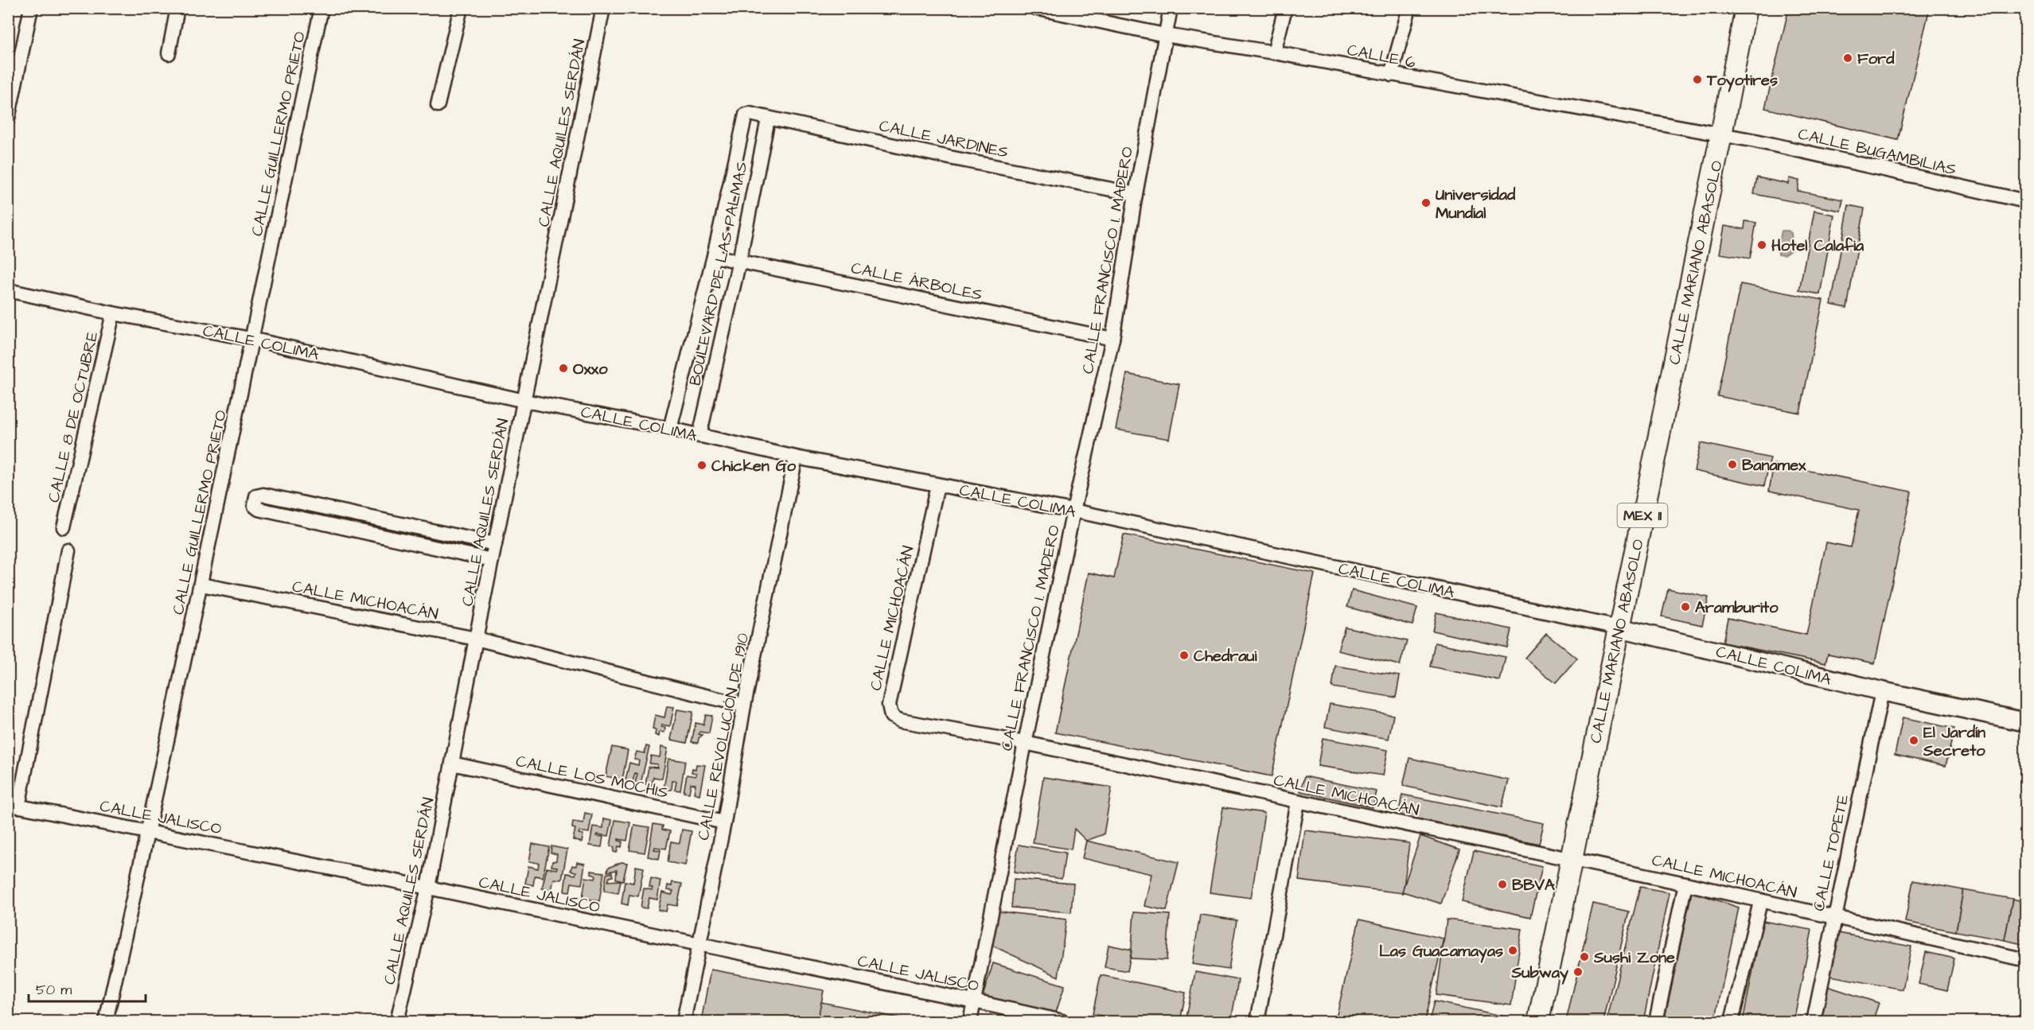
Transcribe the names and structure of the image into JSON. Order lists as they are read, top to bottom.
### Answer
{
  "streets": {
    "main road": ["CALLE MARIANO ABASOLO", "MEX 11"],
    "street": [
      "CALLE 6",
      "CALLE AQUILES SERDÁN",
      "CALLE GUILLERMO PRIETO",
      "CALLE JARDINES",
      "CALLE BUGAMBILIAS",
      "CALLE FRANCISCO I. MADERO",
      "BOULEVARD DE LAS PALMAS",
      "CALLE ÁRBOLES",
      "CALLE COLIMA",
      "CALLE 8 DE OCTUBRE",
      "CALLE MICHOACÁN",
      "CALLE REVOLUCIÓN DE 1910",
      "CALLE LOS MOCHIS",
      "CALLE JALISCO",
      "CALLE TOPETE"
    ]
  },
  "crossings": [
    ["CALLE 6", "CALLE BUGAMBILIAS"],
    ["CALLE 6", "CALLE FRANCISCO I. MADERO"],
    ["CALLE 6", "CALLE MARIANO ABASOLO"],
    ["CALLE AQUILES SERDÁN", "CALLE COLIMA"],
    ["CALLE AQUILES SERDÁN", "CALLE MICHOACÁN"],
    ["CALLE AQUILES SERDÁN", "CALLE LOS MOCHIS"],
    ["CALLE AQUILES SERDÁN", "CALLE JALISCO"],
    ["CALLE GUILLERMO PRIETO", "CALLE COLIMA"],
    ["CALLE GUILLERMO PRIETO", "CALLE MICHOACÁN"],
    ["CALLE GUILLERMO PRIETO", "CALLE JALISCO"],
    ["CALLE JARDINES", "CALLE FRANCISCO I. MADERO"],
    ["CALLE JARDINES", "BOULEVARD DE LAS PALMAS"],
    ["CALLE BUGAMBILIAS", "CALLE MARIANO ABASOLO"],
    ["CALLE FRANCISCO I. MADERO", "CALLE ÁRBOLES"],
    ["CALLE FRANCISCO I. MADERO", "CALLE COLIMA"],
    ["CALLE FRANCISCO I. MADERO", "CALLE MICHOACÁN"],
    ["CALLE FRANCISCO I. MADERO", "CALLE JALISCO"],
    ["CALLE MARIANO ABASOLO", "CALLE COLIMA"],
    ["CALLE MARIANO ABASOLO", "CALLE MICHOACÁN"],
    ["BOULEVARD DE LAS PALMAS", "CALLE ÁRBOLES"],
    ["BOULEVARD DE LAS PALMAS", "CALLE COLIMA"],
    ["CALLE COLIMA", "CALLE 8 DE OCTUBRE"],
    ["CALLE COLIMA", "CALLE MICHOACÁN"],
    ["CALLE COLIMA", "CALLE REVOLUCIÓN DE 1910"],
    ["CALLE COLIMA", "CALLE TOPETE"],
    ["CALLE MICHOACÁN", "CALLE REVOLUCIÓN DE 1910"],
    ["CALLE MICHOACÁN", "CALLE TOPETE"],
    ["CALLE REVOLUCIÓN DE 1910", "CALLE LOS MOCHIS"],
    ["CALLE REVOLUCIÓN DE 1910", "CALLE JALISCO"]
  ],
  "places": [
    "Ford",
    "Toyotires",
    "Universidad Mundial",
    "Hotel Calafia",
    "Oxxo",
    "Banamex",
    "Chicken Go",
    "Aramburito",
    "Chedraui",
    "El Jardín Secreto",
    "BBVA",
    "Las Guacamayas",
    "Sushi Zone",
    "Subway"
  ],
  "scale_bar": "50 m"
}
